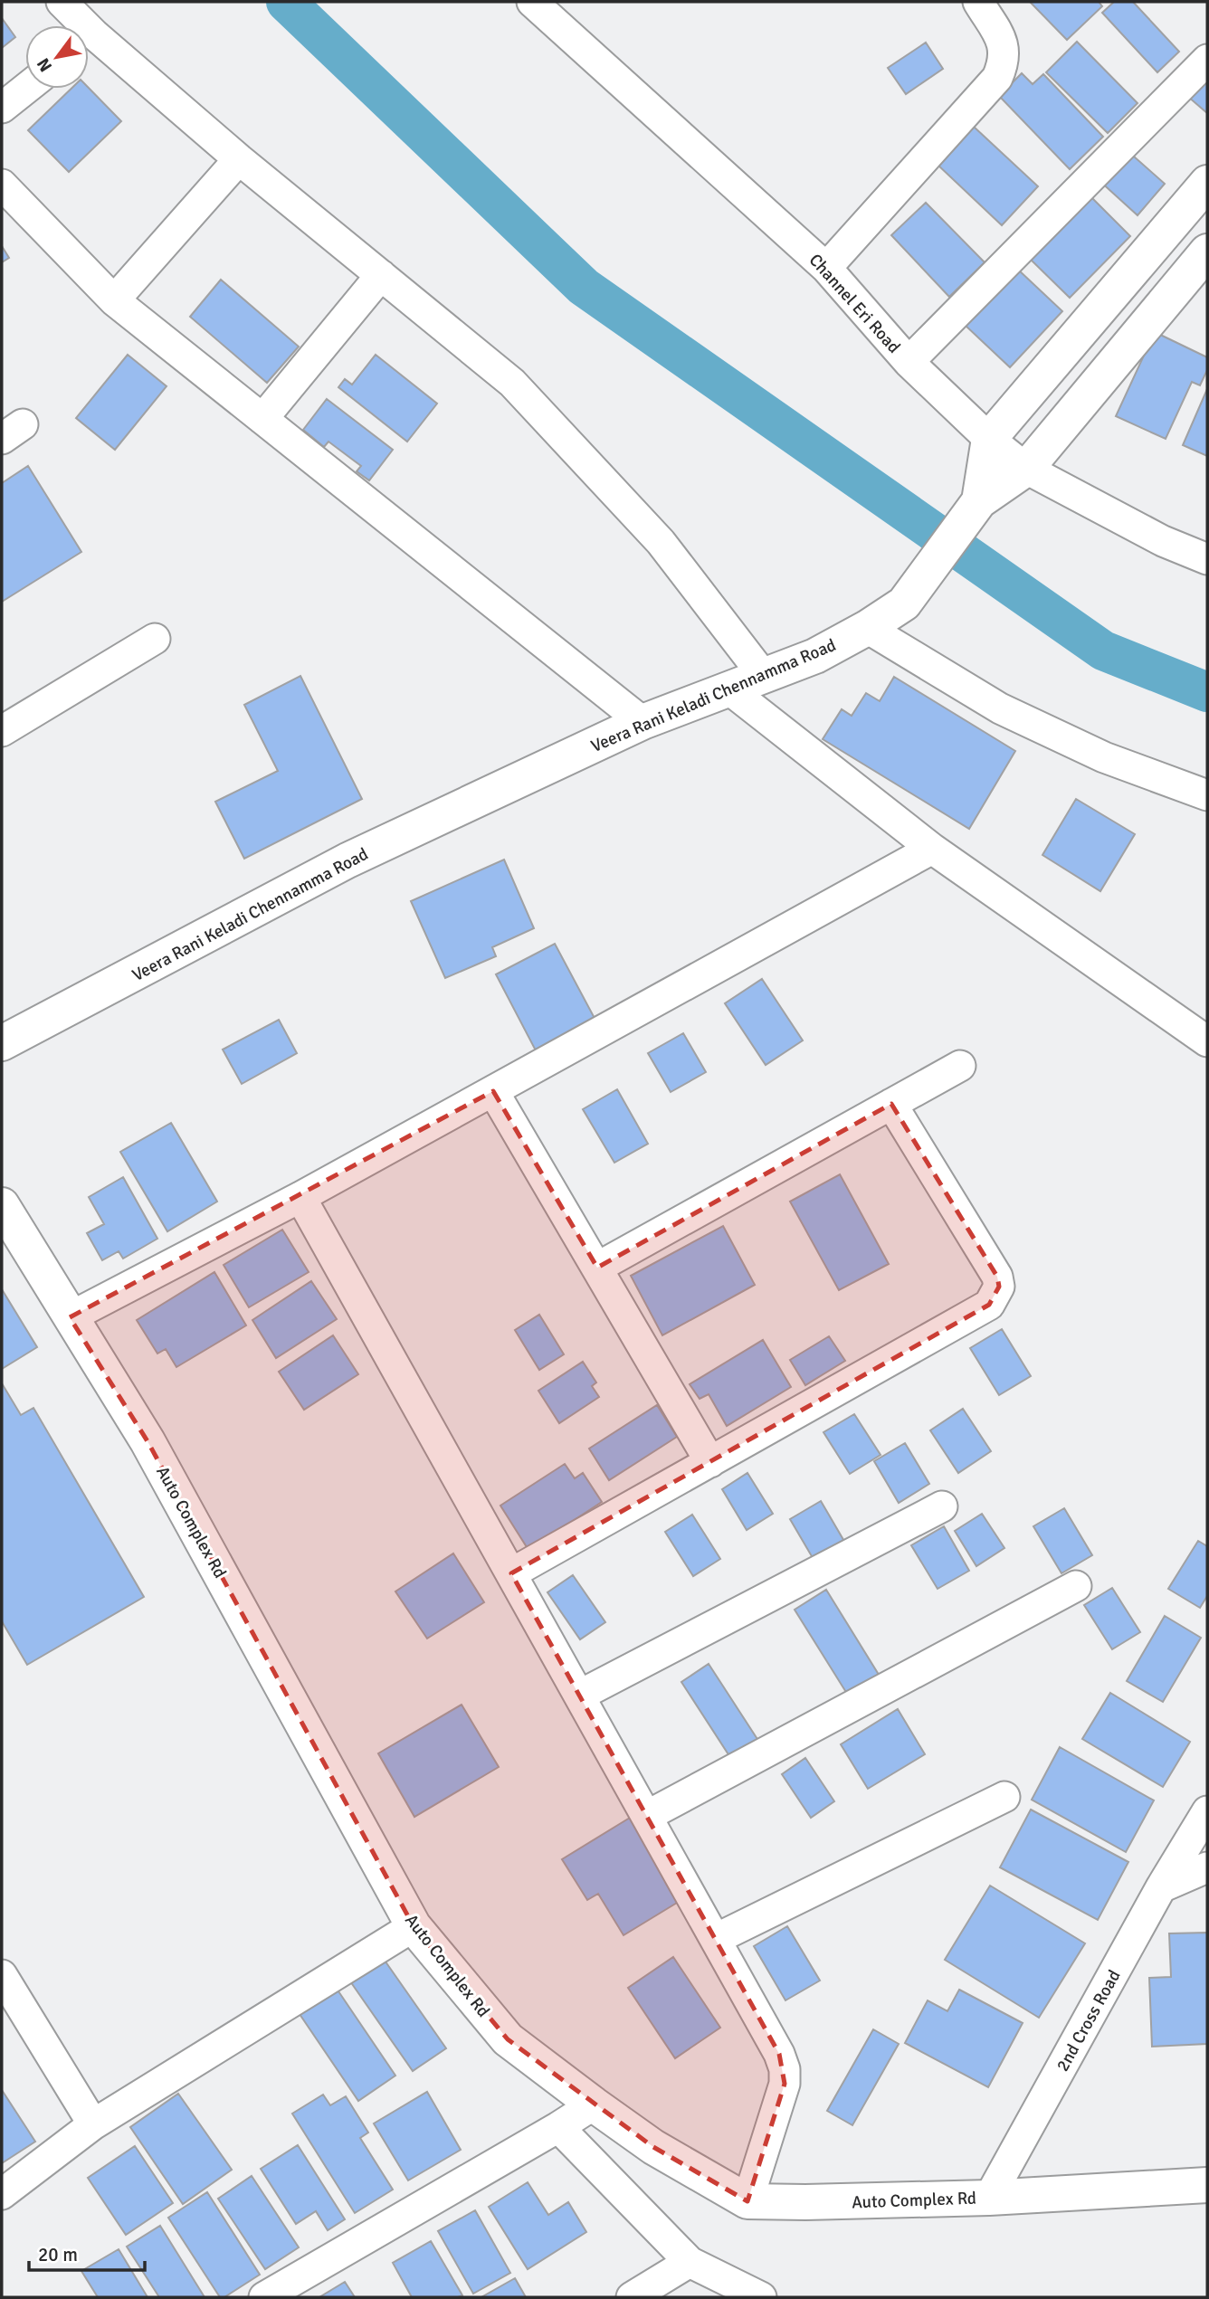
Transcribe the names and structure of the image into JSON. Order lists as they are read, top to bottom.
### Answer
{
  "streets": {
    "main road": ["Veera Rani Keladi Chennamma Road", "Auto Complex Rd"],
    "street": ["Channel Eri Road", "2nd Cross Road"]
  },
  "crossings": [
    ["Channel Eri Road", "Veera Rani Keladi Chennamma Road"],
    ["Auto Complex Rd", "2nd Cross Road"]
  ],
  "scale_bar": "20 m",
  "north": "bottom left"
}
